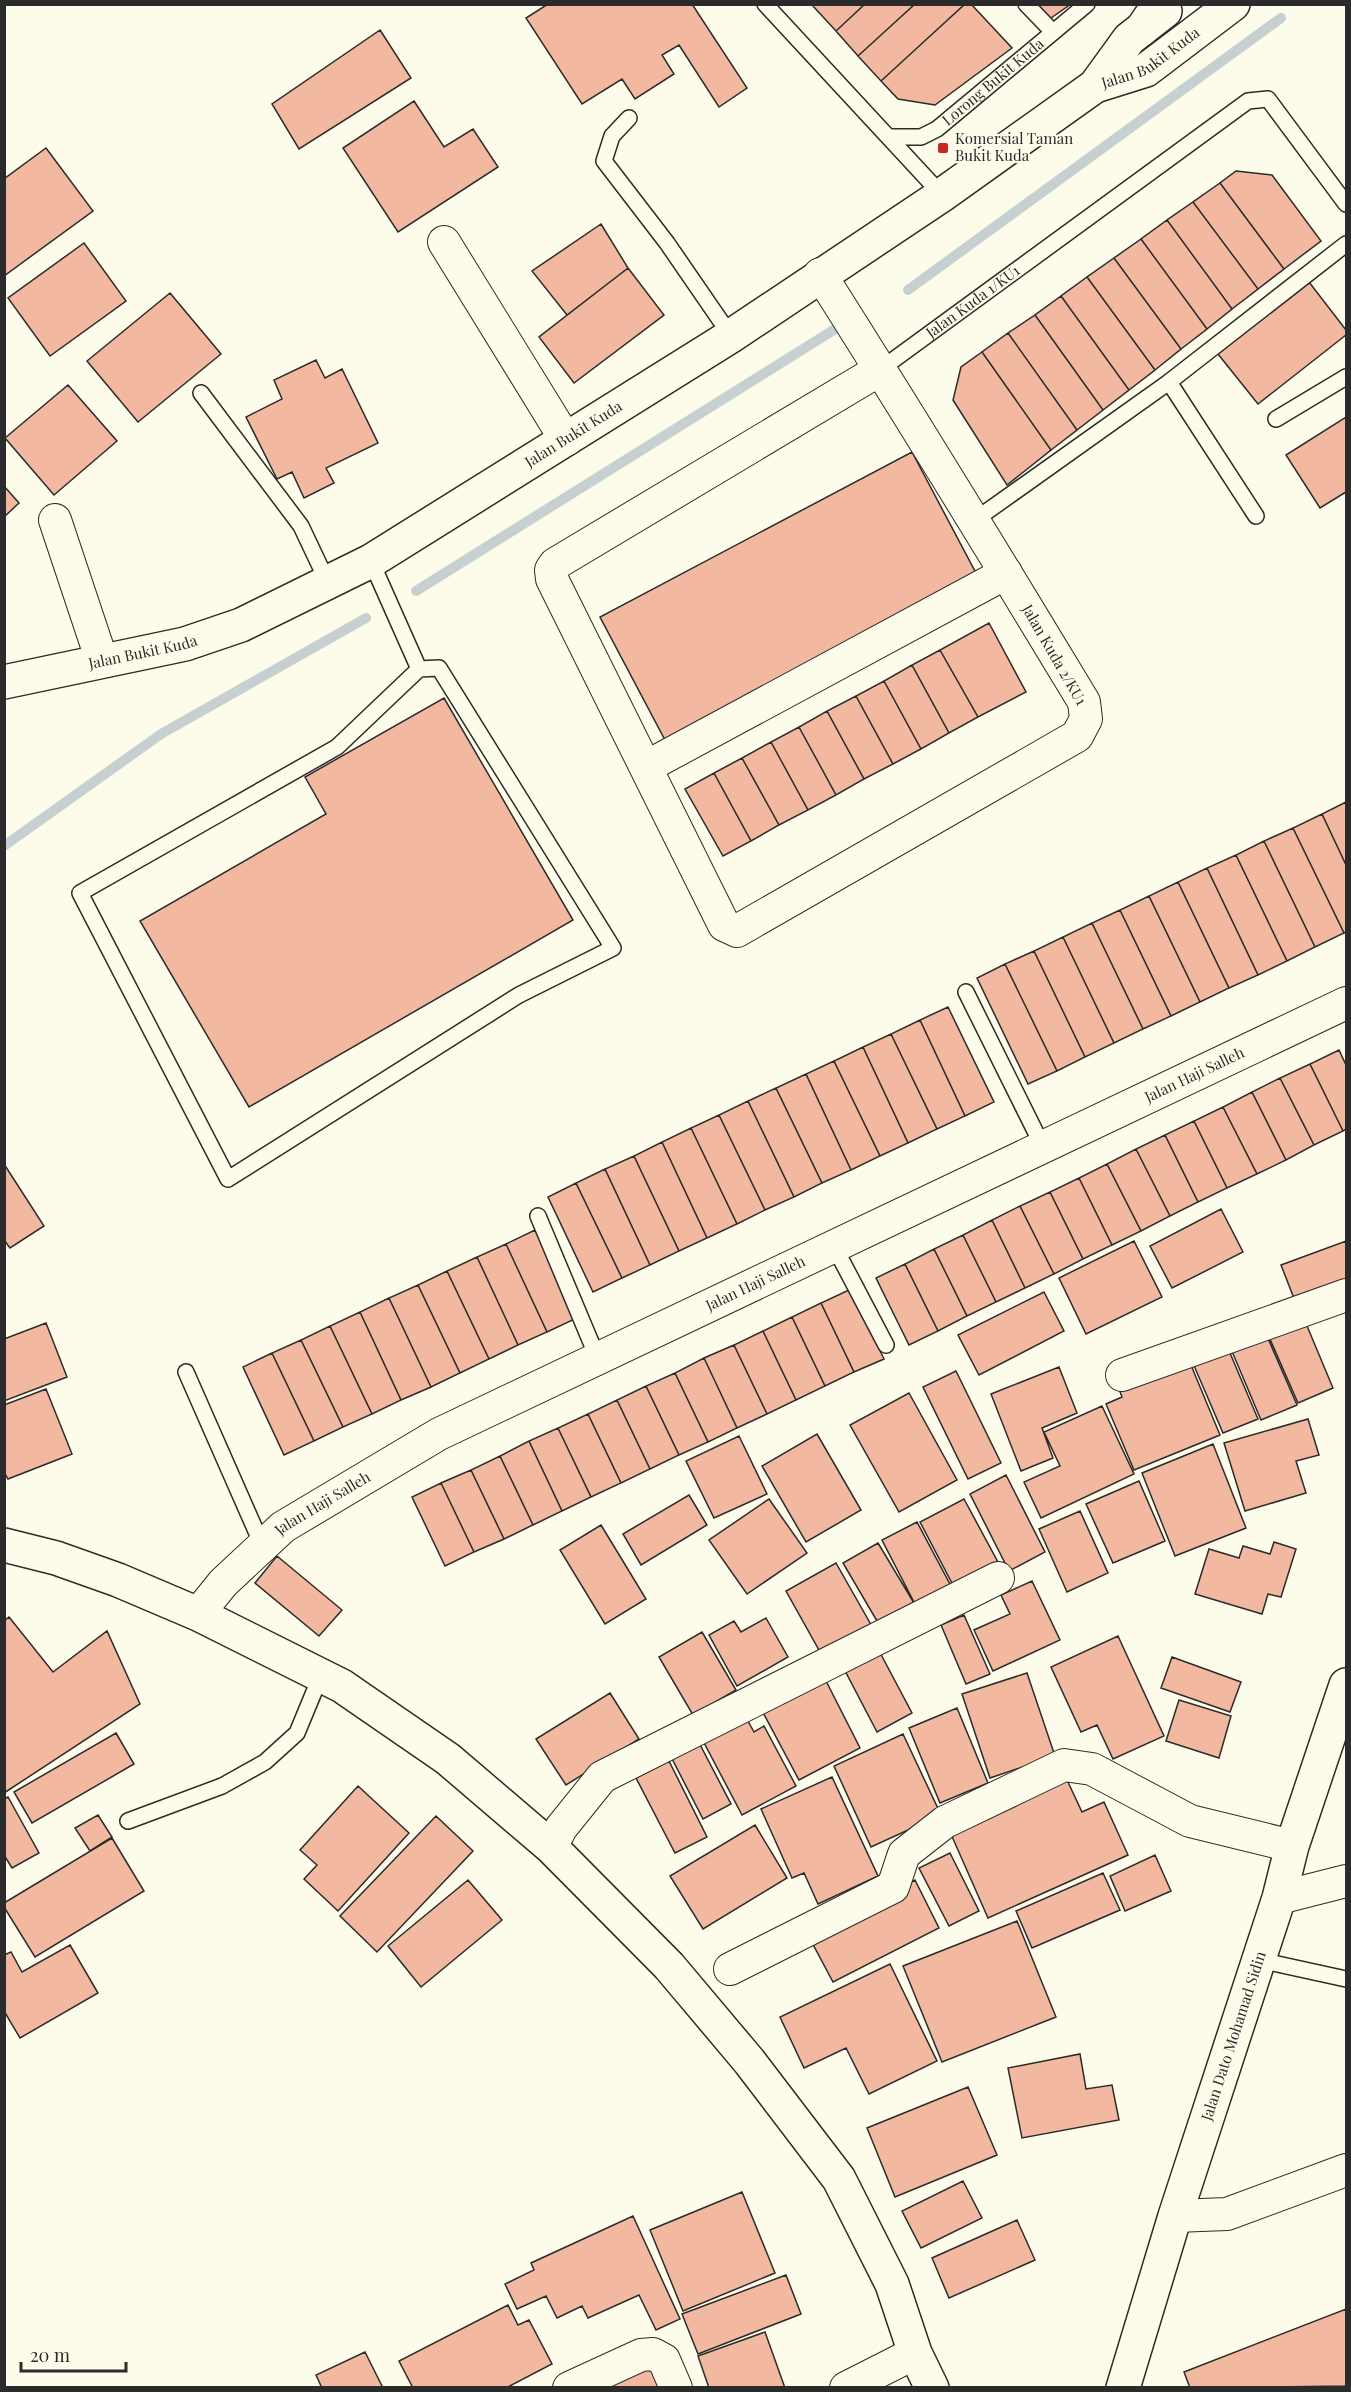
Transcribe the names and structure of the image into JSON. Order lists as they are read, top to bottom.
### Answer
{
  "streets": {
    "street": [
      "Jalan Bukit Kuda",
      "Jalan Kuda 1/KU1",
      "Jalan Kuda 2/KU1",
      "Jalan Haji Salleh",
      "Jalan Dato Mohamad Sidin"
    ],
    "lane": ["Lorong Bukit Kuda"]
  },
  "crossings": [
    ["Jalan Bukit Kuda", "Jalan Kuda 2/KU1"],
    ["Jalan Kuda 1/KU1", "Jalan Kuda 2/KU1"]
  ],
  "places": {
    "transit": ["Komersial Taman Bukit Kuda"]
  },
  "scale_bar": "20 m"
}
